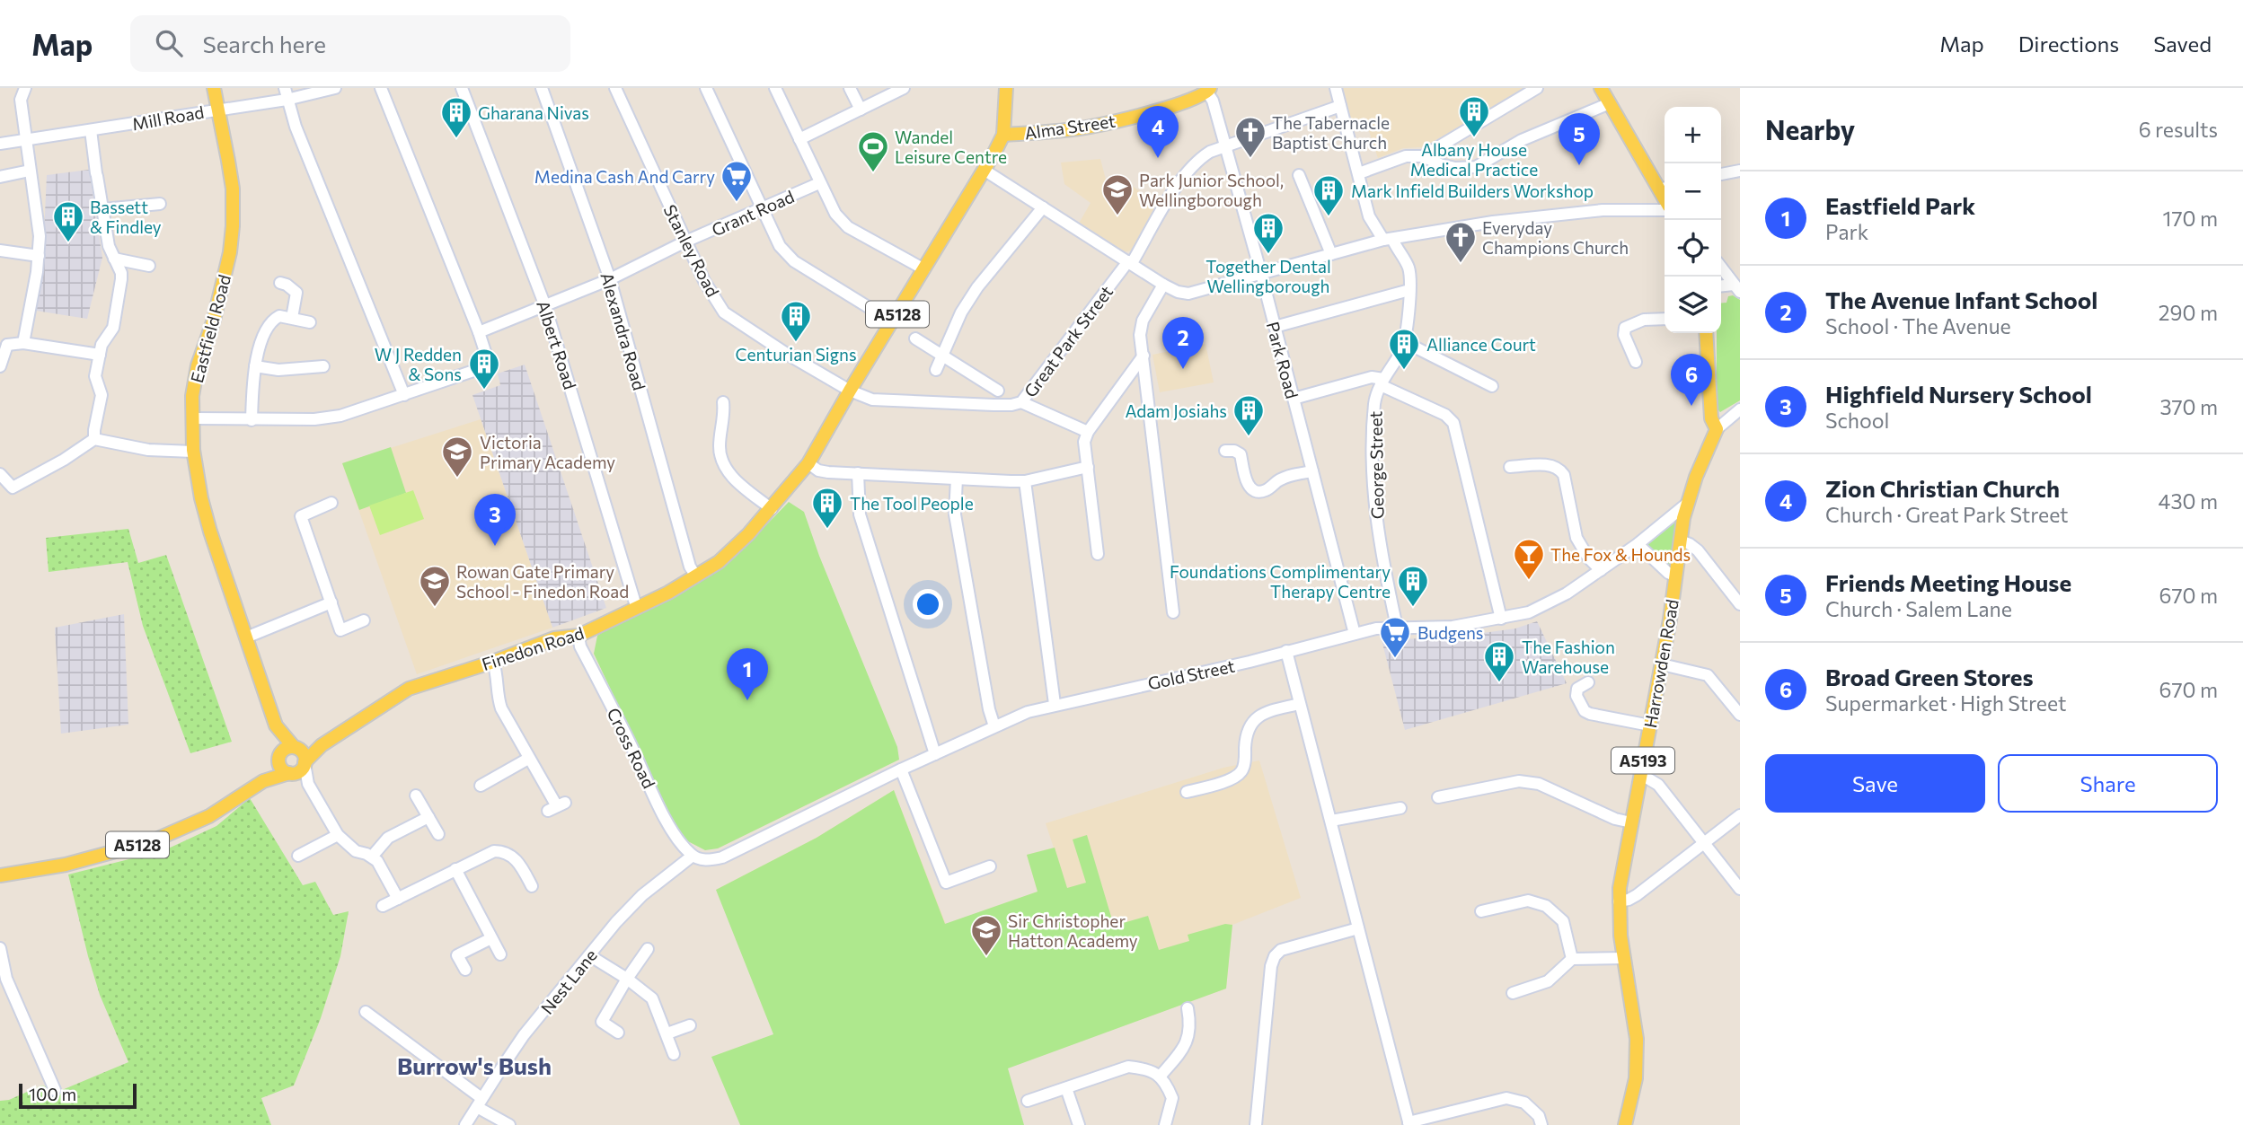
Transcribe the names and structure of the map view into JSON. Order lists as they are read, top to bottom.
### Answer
{
  "streets": {
    "main road": [
      "Alma Street",
      "A5128",
      "Eastfield Road",
      "Finedon Road",
      "Harrowden Road",
      "A5193"
    ],
    "street": [
      "Mill Road",
      "Grant Road",
      "Stanley Road",
      "Alexandra Road",
      "Great Park Street",
      "Albert Road",
      "Park Road",
      "George Street",
      "Gold Street",
      "Cross Road",
      "Nest Lane"
    ]
  },
  "crossings": [
    ["Mill Road", "Eastfield Road"],
    ["Alma Street", "A5128"],
    ["Alma Street", "Park Road"],
    ["Grant Road", "Stanley Road"],
    ["Grant Road", "Alexandra Road"],
    ["Grant Road", "Albert Road"],
    ["Stanley Road", "A5128"],
    ["Stanley Road", "Great Park Street"],
    ["Stanley Road", "Finedon Road"],
    ["A5128", "Eastfield Road"],
    ["A5128", "Great Park Street"],
    ["A5128", "Finedon Road"],
    ["Eastfield Road", "Finedon Road"],
    ["Alexandra Road", "Finedon Road"],
    ["Great Park Street", "Park Road"],
    ["Great Park Street", "George Street"],
    ["Great Park Street", "Finedon Road"],
    ["Albert Road", "Finedon Road"],
    ["Park Road", "Gold Street"],
    ["George Street", "Gold Street"],
    ["Finedon Road", "Cross Road"],
    ["Harrowden Road", "Gold Street"],
    ["Gold Street", "Cross Road"],
    ["Gold Street", "Nest Lane"],
    ["Cross Road", "Nest Lane"]
  ],
  "districts": ["Burrow's Bush"],
  "places": {
    "building": [
      "Albany House Medical Practice",
      "Gharana Nivas",
      "Mark Infield Builders Workshop",
      "Bassett & Findley",
      "Together Dental Wellingborough",
      "Centurian Signs",
      "Alliance Court",
      "W J Redden & Sons",
      "Adam Josiahs",
      "The Tool People",
      "Foundations Complimentary Therapy Centre",
      "The Fashion Warehouse"
    ],
    "church": ["The Tabernacle Baptist Church", "Everyday Champions Church"],
    "sports": ["Wandel Leisure Centre"],
    "supermarket": ["Medina Cash And Carry", "Budgens"],
    "school or university": [
      "Park Junior School, Wellingborough",
      "Victoria Primary Academy",
      "Rowan Gate Primary School - Finedon Road",
      "Sir Christopher Hatton Academy"
    ],
    "bar": ["The Fox & Hounds"]
  },
  "scale_bar": "100 m",
  "page": {
    "header": "Map",
    "search": "Search here",
    "nav": ["Map", "Directions", "Saved"],
    "heading": ["Nearby", "6 results"],
    "pins": [
      "4",
      "5",
      "2",
      "6",
      "3",
      "1"
    ],
    "map_buttons": ["+", "−"],
    "list": [
      {
        "mark": "1",
        "name": "Eastfield Park",
        "note": "Park",
        "value": "170 m"
      },
      {
        "mark": "2",
        "name": "The Avenue Infant School",
        "note": "School · The Avenue",
        "value": "290 m"
      },
      {
        "mark": "3",
        "name": "Highfield Nursery School",
        "note": "School",
        "value": "370 m"
      },
      {
        "mark": "4",
        "name": "Zion Christian Church",
        "note": "Church · Great Park Street",
        "value": "430 m"
      },
      {
        "mark": "5",
        "name": "Friends Meeting House",
        "note": "Church · Salem Lane",
        "value": "670 m"
      },
      {
        "mark": "6",
        "name": "Broad Green Stores",
        "note": "Supermarket · High Street",
        "value": "670 m"
      }
    ],
    "buttons": ["Save", "Share"],
    "scale": "100 m"
  }
}
